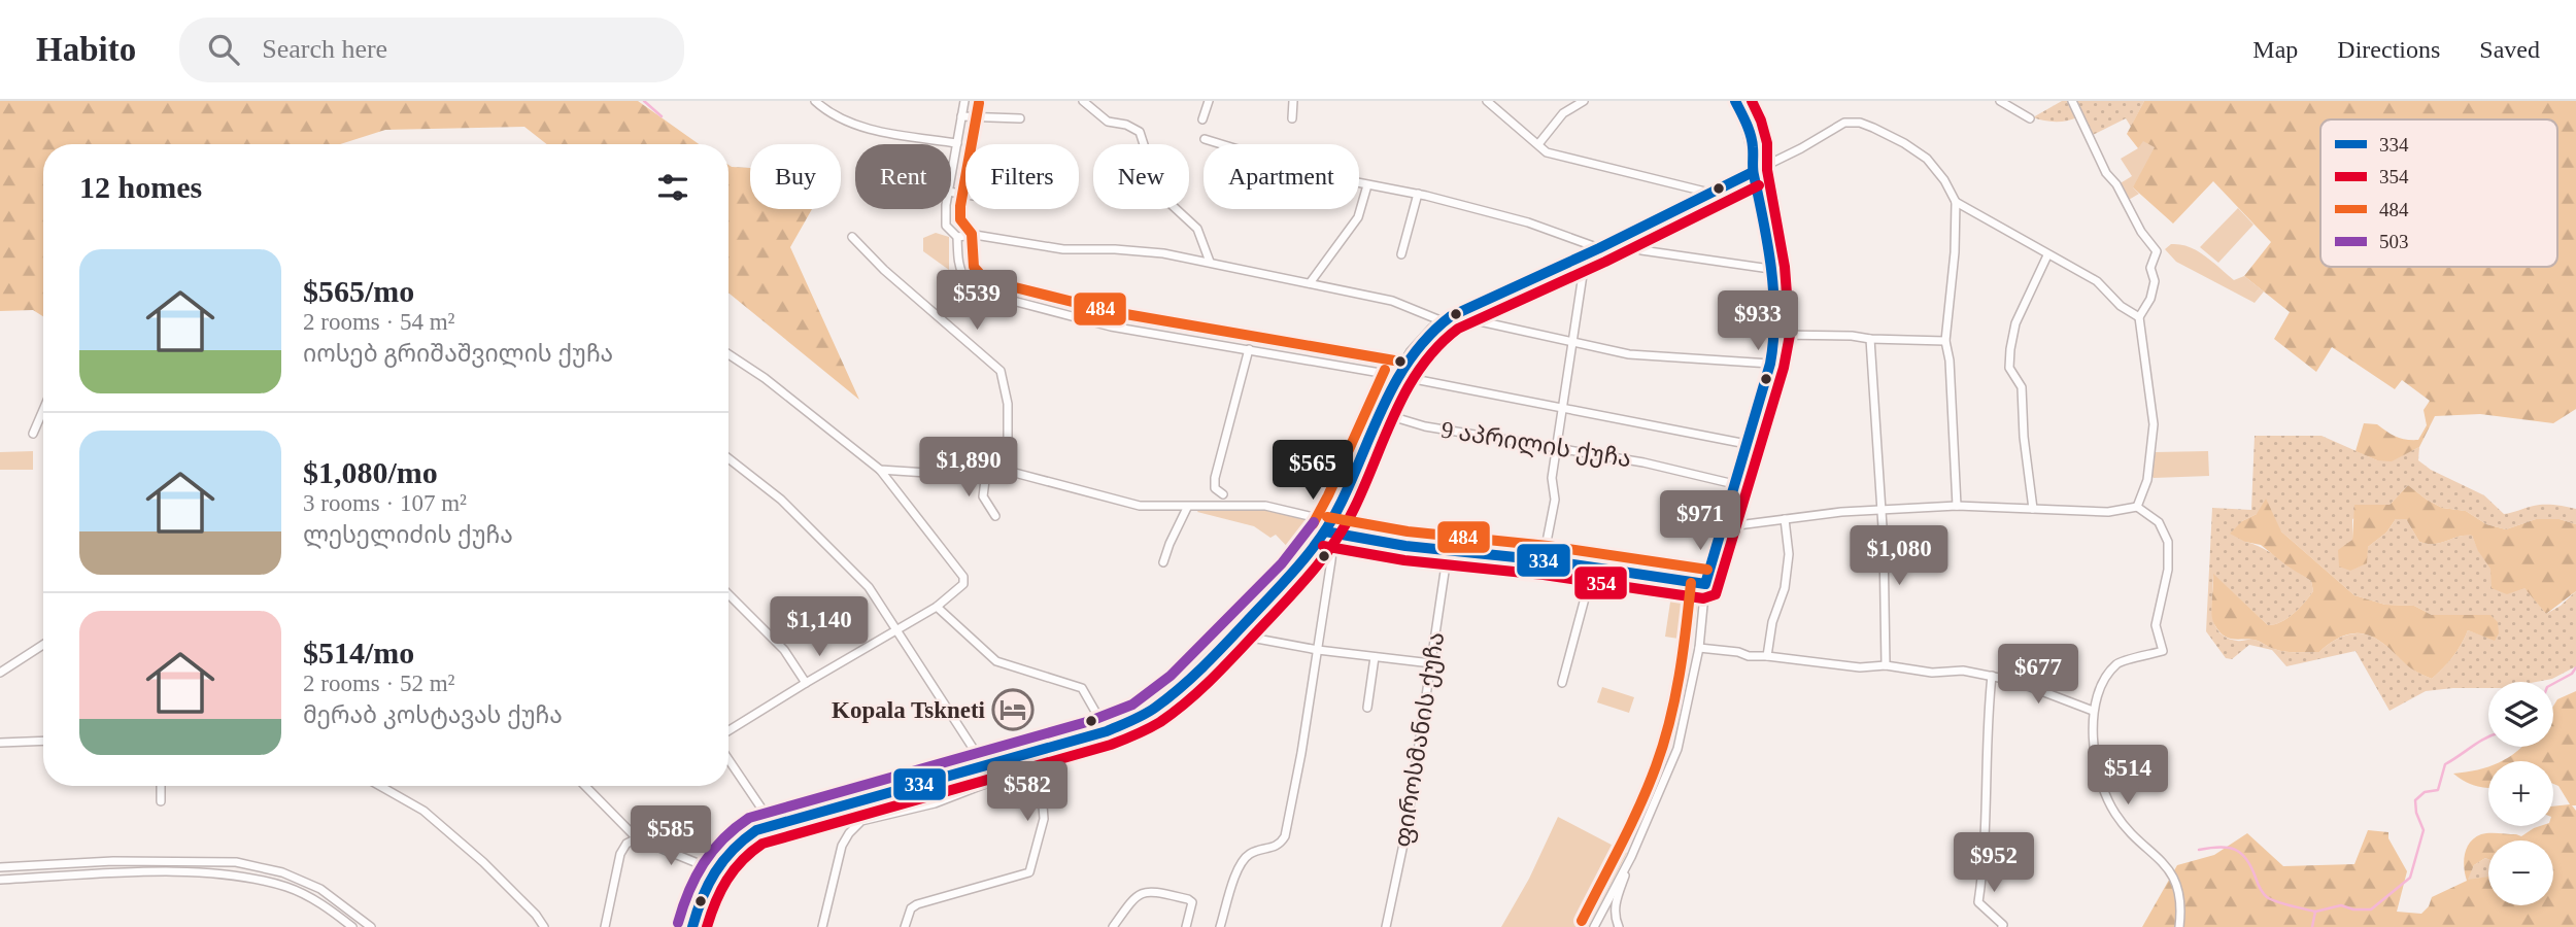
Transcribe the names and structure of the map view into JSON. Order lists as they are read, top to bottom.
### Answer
{
  "streets": {
    "street": ["9 აპრილის ქუჩა", "ფიროსმანის ქუჩა"]
  },
  "places": {
    "hotel": ["Kopala Tskneti"]
  },
  "lines": [
    "transit line 334",
    "transit line 354",
    "transit line 484",
    "transit line 503"
  ],
  "legend": [
    "334",
    "354",
    "484",
    "503"
  ],
  "page": {
    "header": "Habito",
    "search": "Search here",
    "nav": ["Map", "Directions", "Saved"],
    "chip": [
      "Buy",
      "Rent",
      "Filters",
      "New",
      "Apartment"
    ],
    "heading": "12 homes",
    "list": [
      {
        "name": "$565/mo",
        "note": "2 rooms · 54 m² · იოსებ გრიშაშვილის ქუჩა"
      },
      {
        "name": "$1,080/mo",
        "note": "3 rooms · 107 m² · ლესელიძის ქუჩა"
      },
      {
        "name": "$514/mo",
        "note": "2 rooms · 52 m² · მერაბ კოსტავას ქუჩა"
      }
    ],
    "price": [
      "$539",
      "$933",
      "$1,890",
      "$565",
      "$971",
      "$1,080",
      "$1,140",
      "$677",
      "$514",
      "$582",
      "$585",
      "$952"
    ],
    "map_buttons": ["+", "−"]
  }
}
